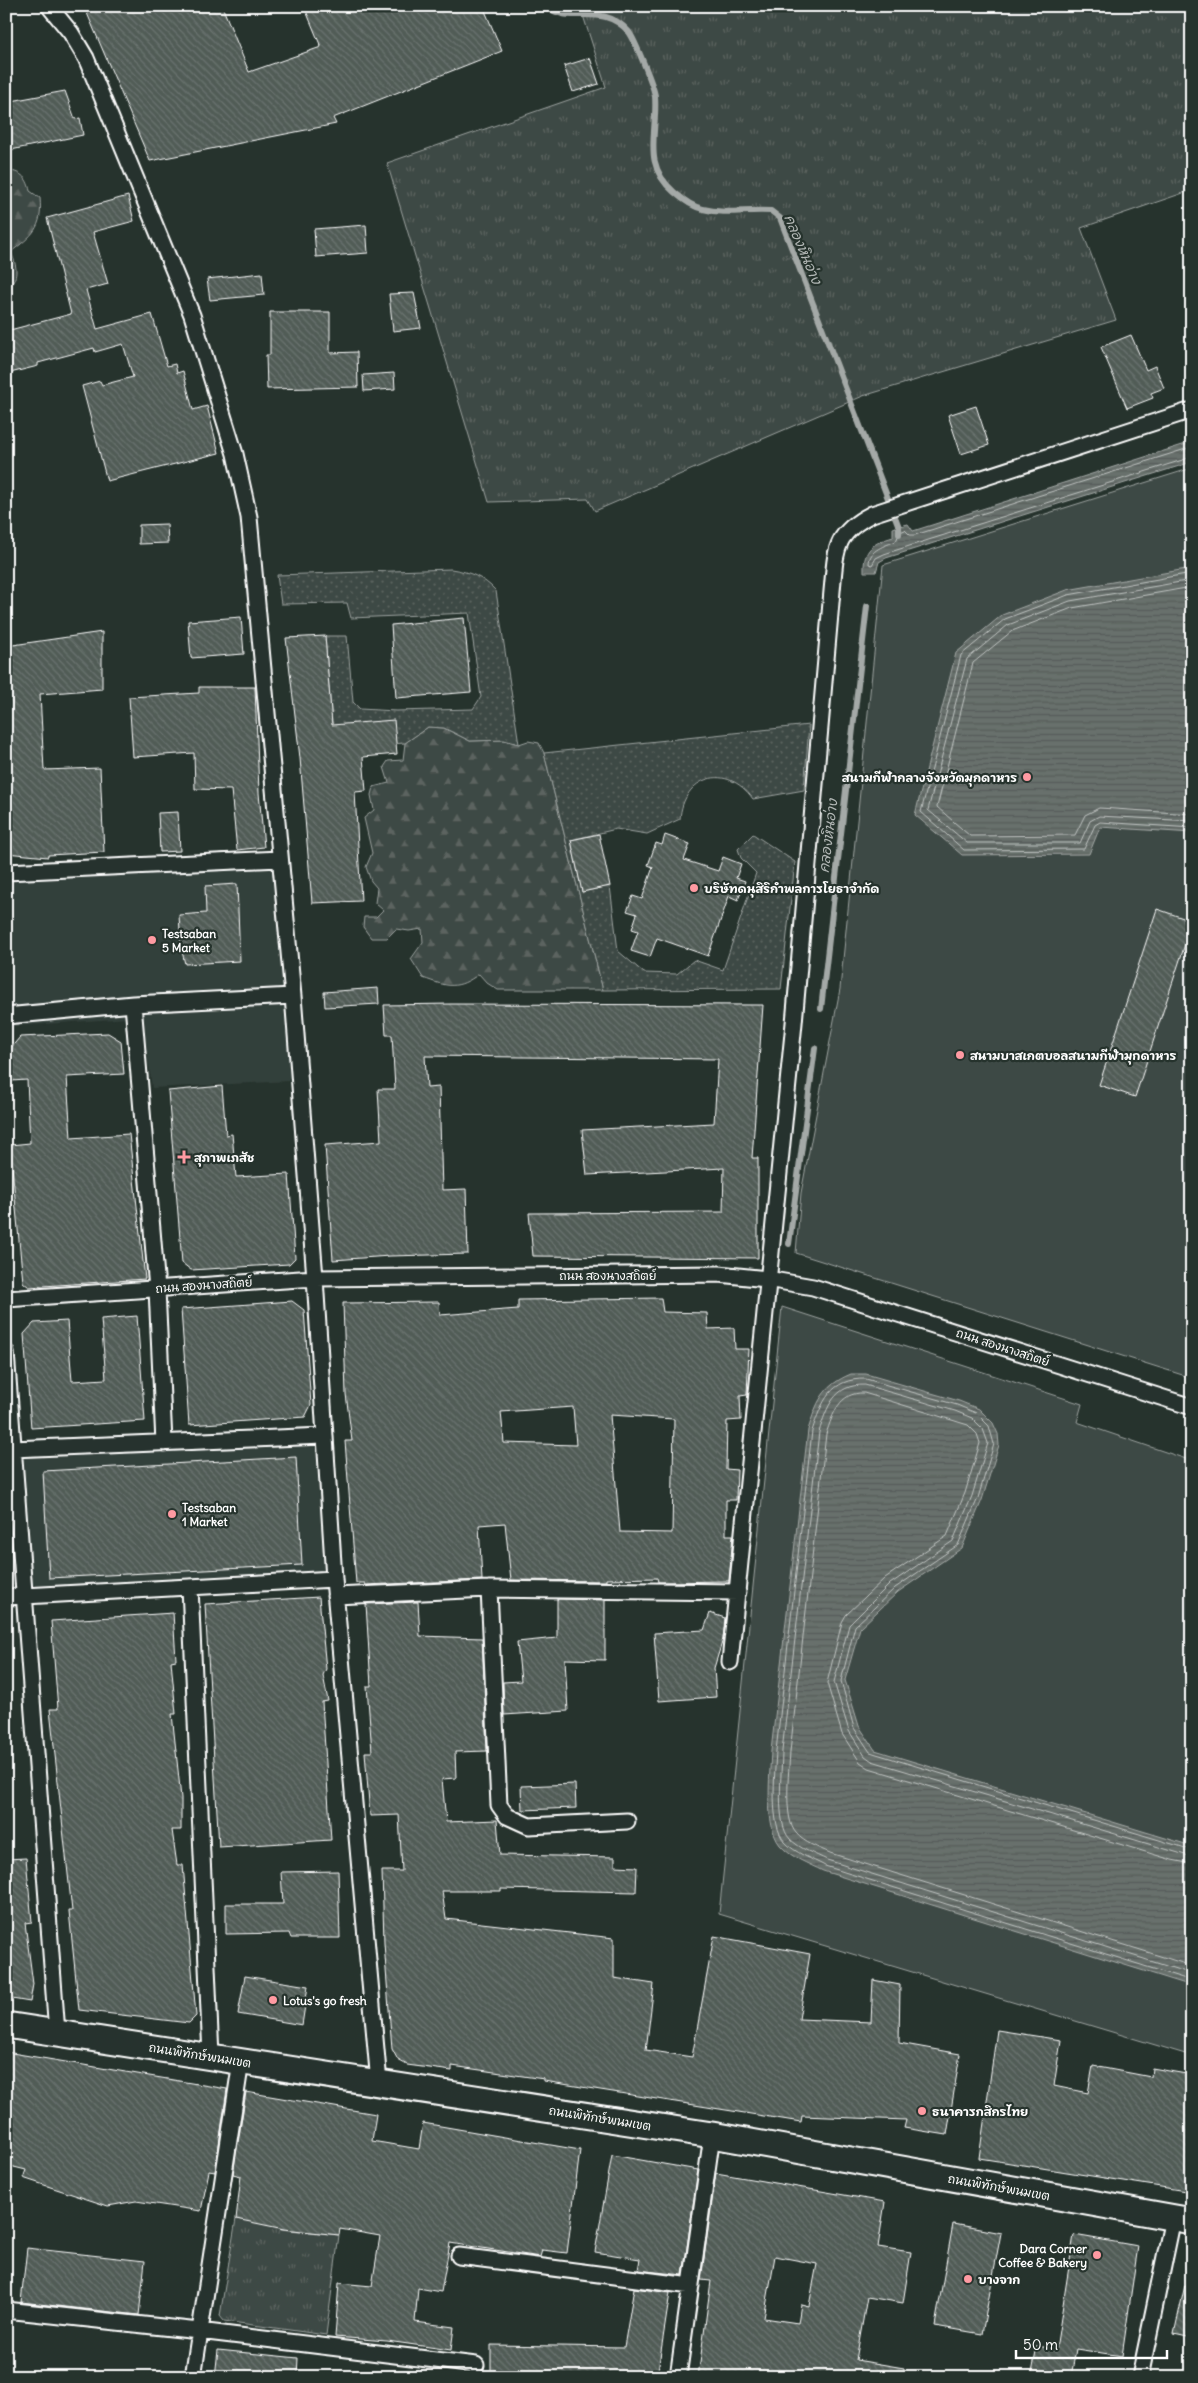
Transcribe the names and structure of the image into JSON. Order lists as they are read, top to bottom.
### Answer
{
  "streets": {
    "main road": ["ถนนพิทักษ์พนมเขต"],
    "street": ["ถนน สองนางสถิตย์"]
  },
  "water": ["คลองหินอ่าง"],
  "places": {
    "other": [
      "สนามกีฬากลางจังหวัดมุกดาหาร",
      "บริษัทดนุสิริกำพลการโยธาจำกัด",
      "Testsaban 5 Market",
      "สนามบาสเกตบอลสนามกีฬามุกดาหาร",
      "Testsaban 1 Market",
      "Lotus's go fresh",
      "ธนาคารกสิกรไทย",
      "Dara Corner Coffee & Bakery",
      "บางจาก"
    ],
    "health": ["สุภาพเภสัช"]
  },
  "scale_bar": "50 m"
}
